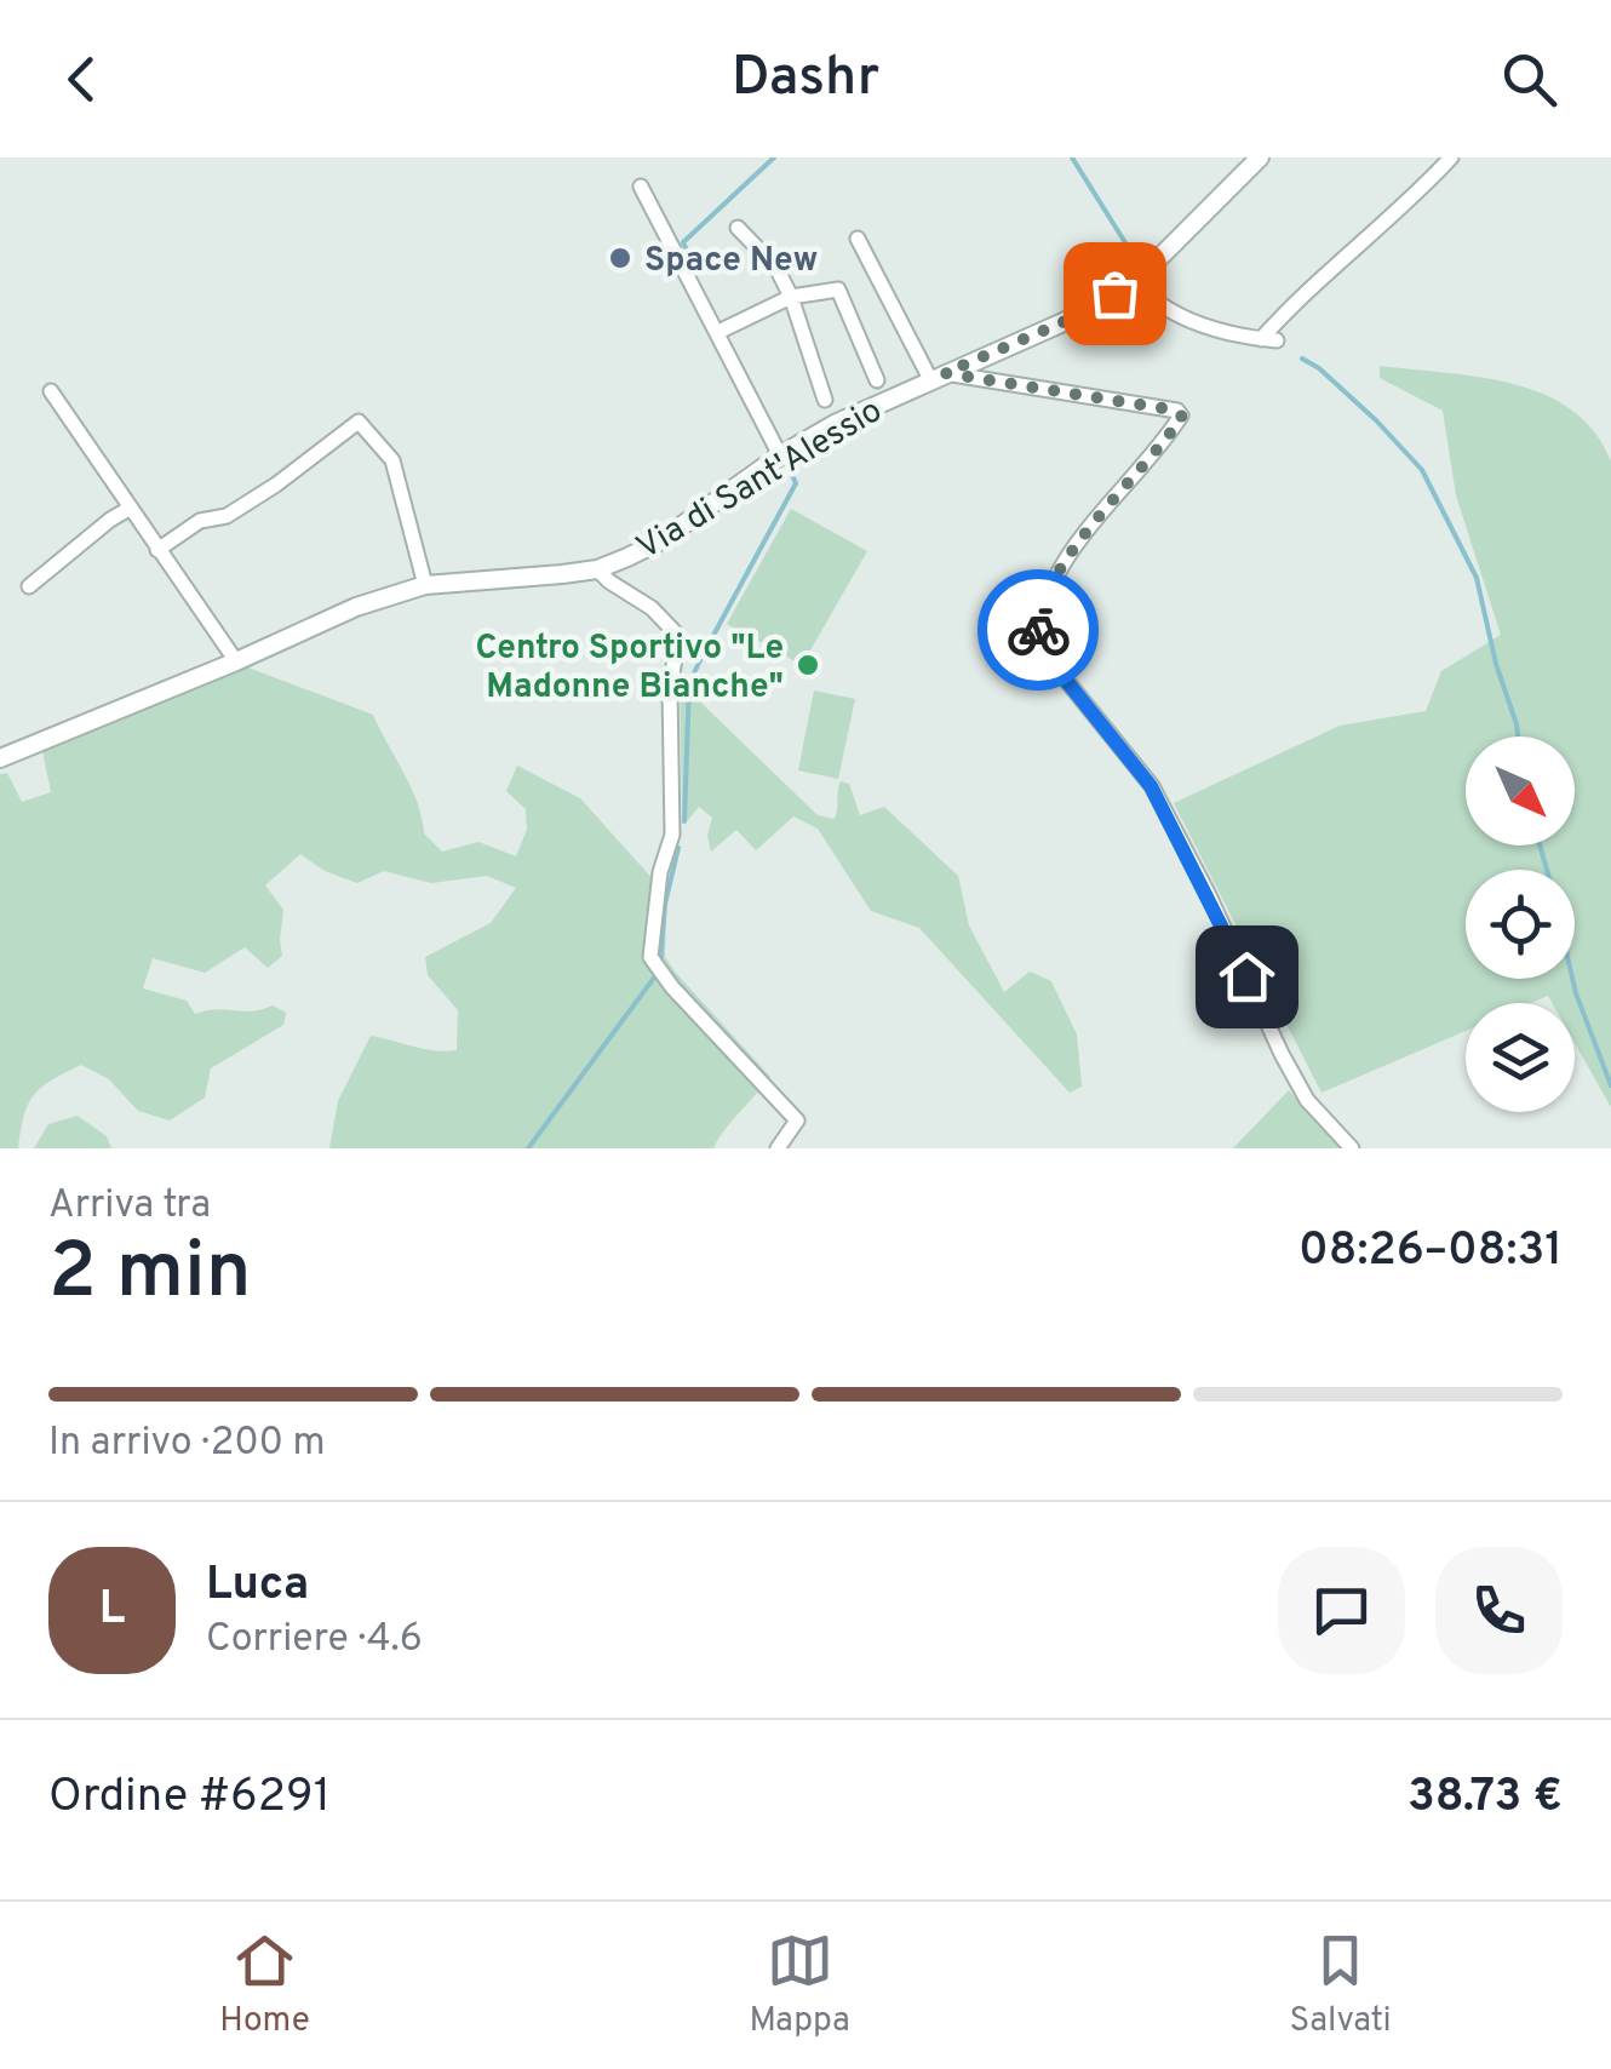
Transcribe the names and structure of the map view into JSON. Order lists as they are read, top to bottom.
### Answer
{
  "streets": {
    "street": ["Via di Sant'Alessio"]
  },
  "places": ["Space New", "Centro Sportivo \"Le Madonne Bianche\""],
  "north": "bottom right",
  "page": {
    "header": "Dashr",
    "heading": ["2 min", "Arriva tra", "08:26–08:31"],
    "panel": [
      "Luca",
      "Corriere · 4.6",
      "Ordine #6291",
      "38.73 €"
    ],
    "bar": "In arrivo · 200 m",
    "round": "L",
    "tabs": ["Home", "Mappa", "Salvati"]
  }
}
